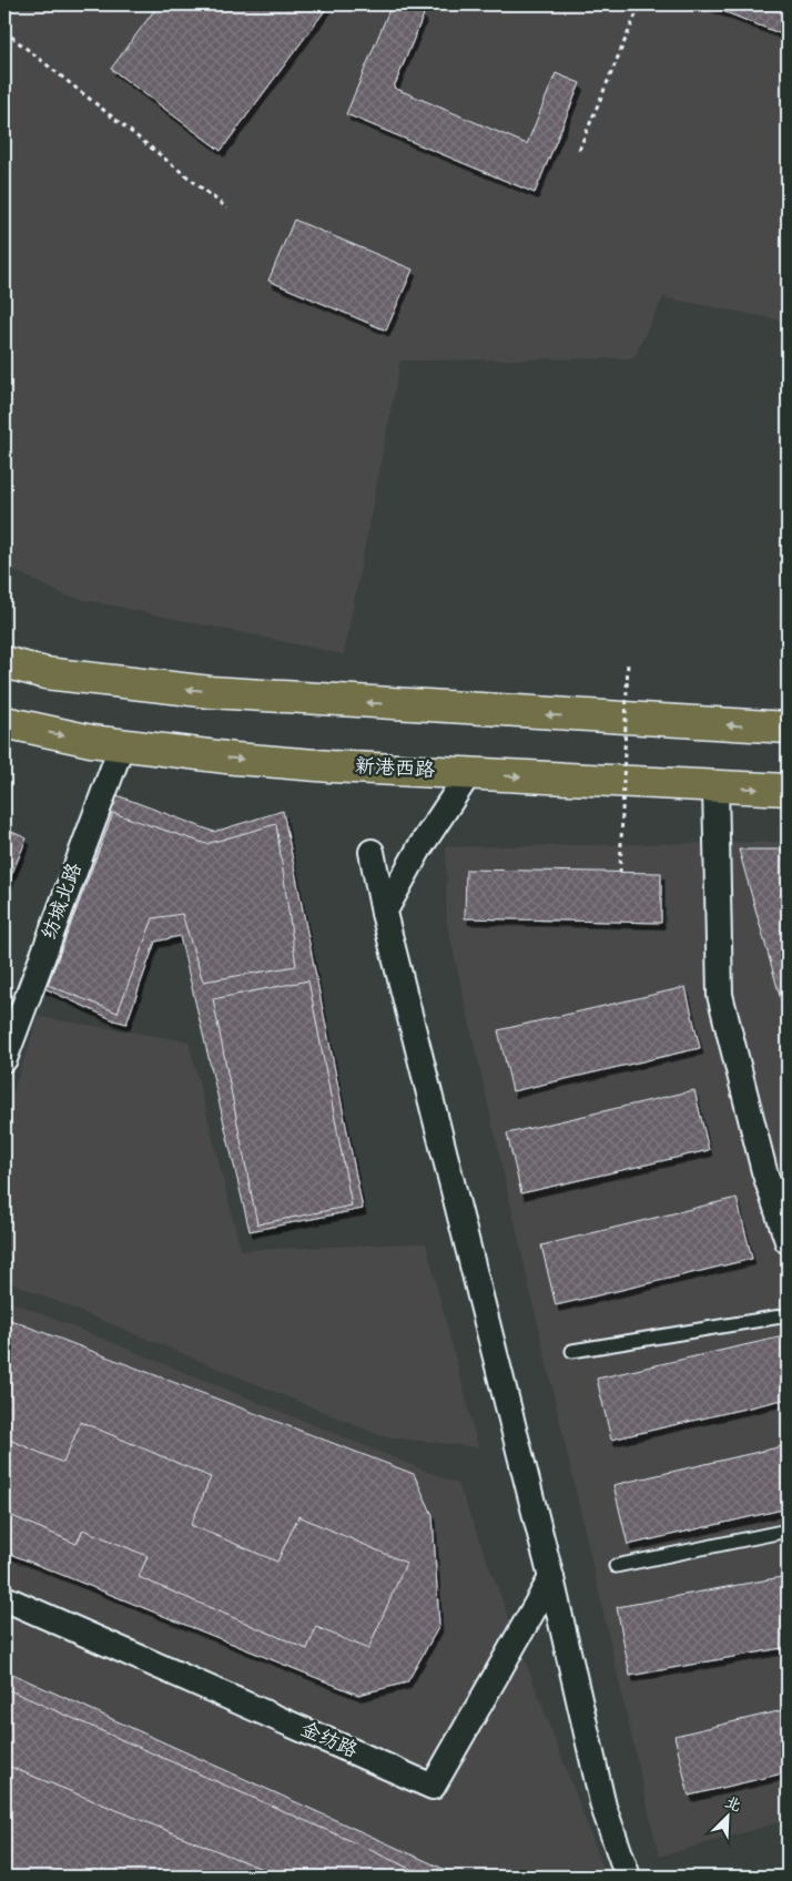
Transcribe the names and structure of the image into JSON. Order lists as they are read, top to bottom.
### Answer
{
  "streets": {
    "main road": ["新港西路"],
    "street": ["纺城北路", "金纺路"]
  },
  "crossings": [
    ["新港西路", "纺城北路"]
  ],
  "north": "top right"
}
